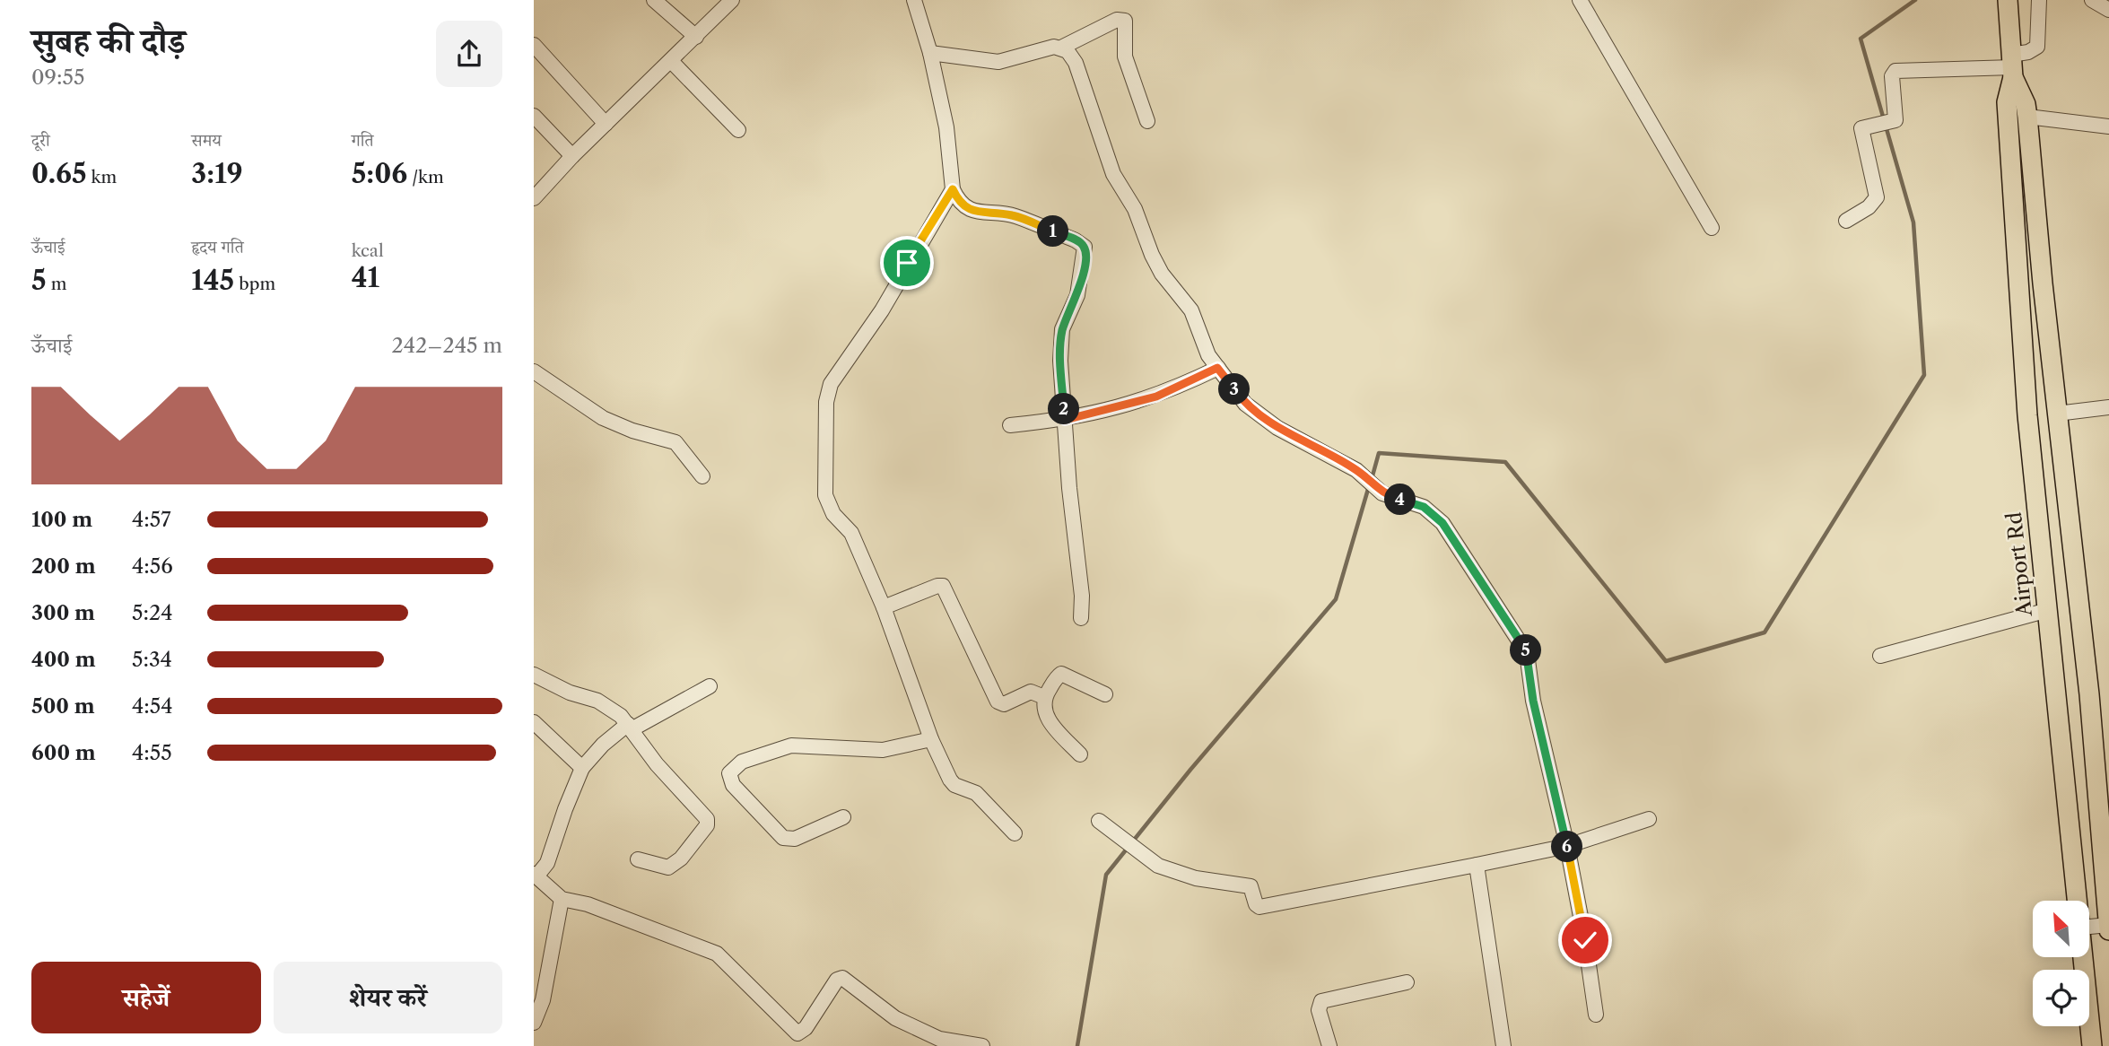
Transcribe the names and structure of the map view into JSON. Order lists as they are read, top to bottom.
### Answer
{
  "streets": {
    "main road": ["Airport Rd"]
  },
  "north": "top left",
  "page": {
    "heading": ["सुबह की दौड़", "09:55"],
    "stats": [
      ["दूरी", "0.65 km"],
      ["समय", "3:19"],
      ["गति", "5:06 /km"],
      ["ऊँचाई", "5 m"],
      ["हृदय गति", "145 bpm"],
      ["kcal", "41"]
    ],
    "pins": [
      "1",
      "3",
      "2",
      "4",
      "5",
      "6"
    ],
    "chart": ["ऊँचाई", "242–245 m"],
    "list": [
      {
        "name": "100 m",
        "note": "4:57"
      },
      {
        "name": "200 m",
        "note": "4:56"
      },
      {
        "name": "300 m",
        "note": "5:24"
      },
      {
        "name": "400 m",
        "note": "5:34"
      },
      {
        "name": "500 m",
        "note": "4:54"
      },
      {
        "name": "600 m",
        "note": "4:55"
      }
    ],
    "buttons": ["सहेजें", "शेयर करें"]
  }
}
